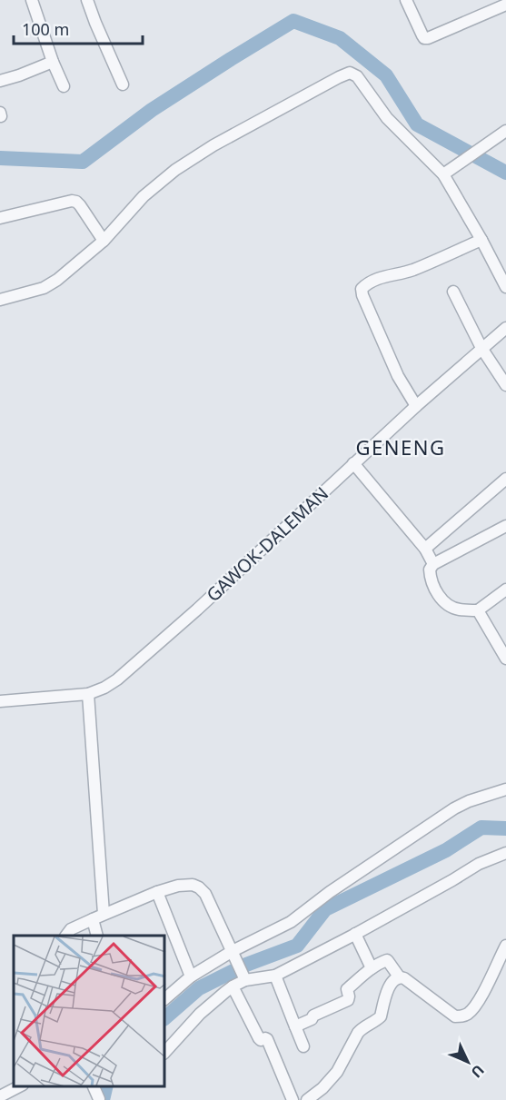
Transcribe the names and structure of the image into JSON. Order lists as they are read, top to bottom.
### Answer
{
  "streets": {
    "street": ["GAWOK-DALEMAN"]
  },
  "districts": ["GENENG"],
  "scale_bar": "100 m",
  "north": "bottom right"
}
